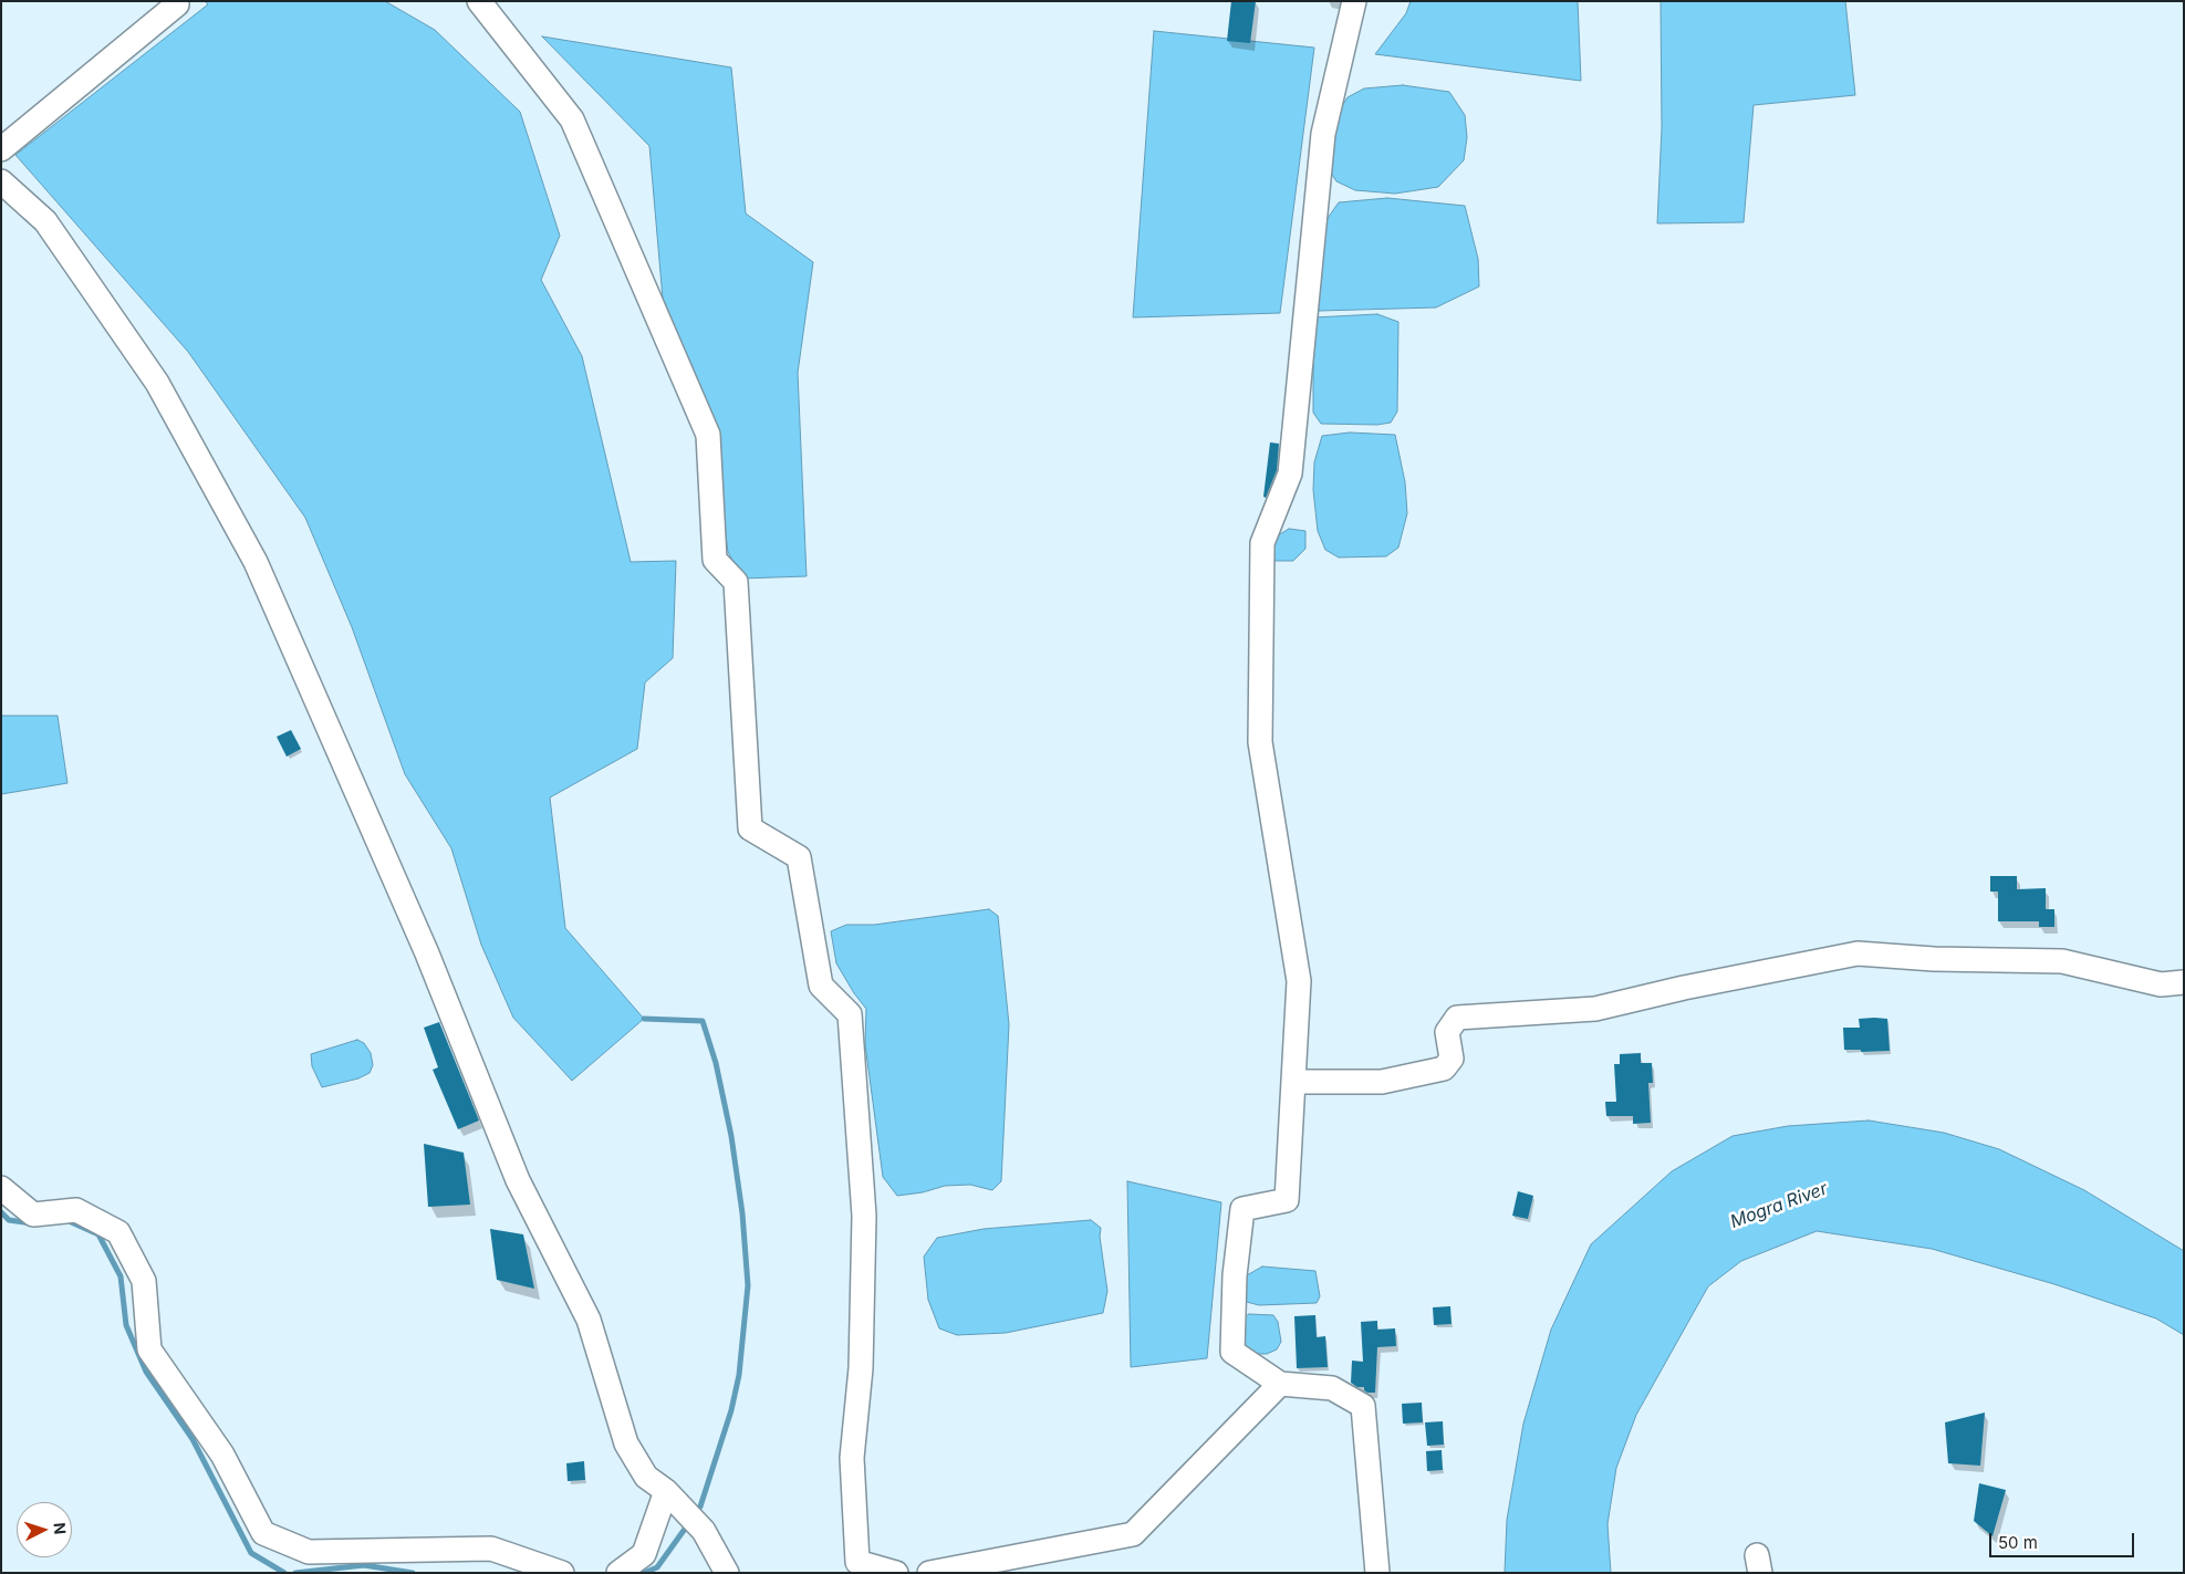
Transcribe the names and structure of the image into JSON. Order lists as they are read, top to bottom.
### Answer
{
  "water": ["Mogra River"],
  "scale_bar": "50 m",
  "north": "right"
}
